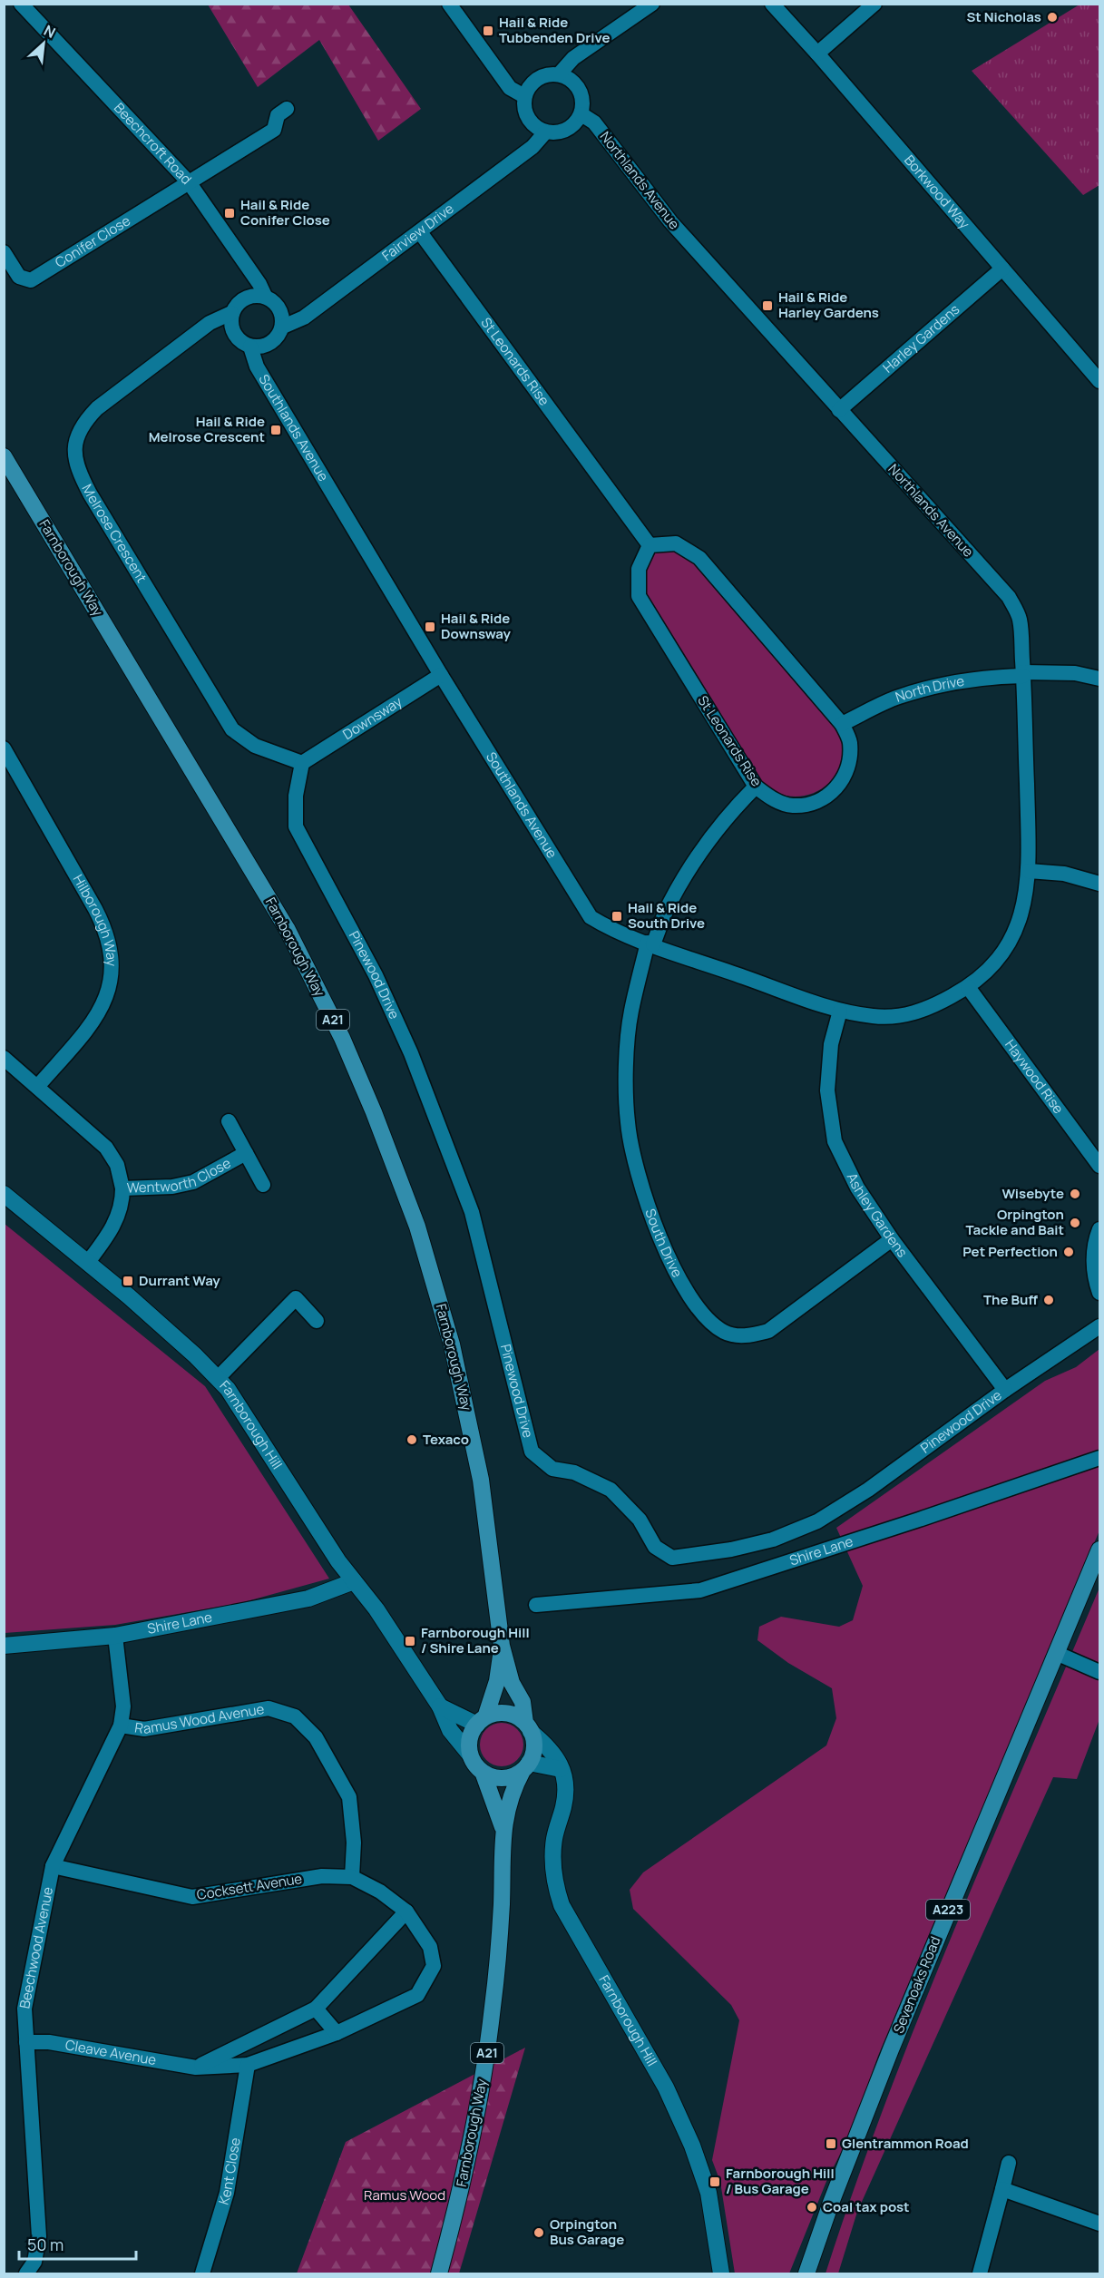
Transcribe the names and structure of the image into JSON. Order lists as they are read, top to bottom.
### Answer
{
  "streets": {
    "highway": ["Farnborough Way", "A21"],
    "main road": [
      "Farnborough Hill",
      "Shire Lane",
      "A223",
      "Sevenoaks Road"
    ],
    "street": [
      "Beechcroft Road",
      "Northlands Avenue",
      "Borkwood Way",
      "Fairview Drive",
      "Conifer Close",
      "Harley Gardens",
      "St Leonards Rise",
      "Southlands Avenue",
      "Melrose Crescent",
      "North Drive",
      "Downsway",
      "Hilborough Way",
      "Pinewood Drive",
      "Haywood Rise",
      "Wentworth Close",
      "Ashley Gardens",
      "South Drive",
      "Ramus Wood Avenue",
      "Cocksett Avenue",
      "Beechwood Avenue",
      "Cleave Avenue",
      "Kent Close"
    ]
  },
  "crossings": [
    ["Beechcroft Road", "Fairview Drive"],
    ["Beechcroft Road", "Conifer Close"],
    ["Beechcroft Road", "Southlands Avenue"],
    ["Beechcroft Road", "Melrose Crescent"],
    ["Northlands Avenue", "Fairview Drive"],
    ["Northlands Avenue", "Harley Gardens"],
    ["Northlands Avenue", "Southlands Avenue"],
    ["Northlands Avenue", "North Drive"],
    ["Northlands Avenue", "Haywood Rise"],
    ["Borkwood Way", "Harley Gardens"],
    ["Fairview Drive", "St Leonards Rise"],
    ["Fairview Drive", "Southlands Avenue"],
    ["Fairview Drive", "Melrose Crescent"],
    ["St Leonards Rise", "North Drive"],
    ["St Leonards Rise", "South Drive"],
    ["Southlands Avenue", "Melrose Crescent"],
    ["Southlands Avenue", "Downsway"],
    ["Southlands Avenue", "Haywood Rise"],
    ["Southlands Avenue", "Ashley Gardens"],
    ["Southlands Avenue", "South Drive"],
    ["Melrose Crescent", "Downsway"],
    ["Melrose Crescent", "Pinewood Drive"],
    ["Farnborough Way", "Farnborough Hill"],
    ["Downsway", "Pinewood Drive"],
    ["Pinewood Drive", "Ashley Gardens"],
    ["Wentworth Close", "Farnborough Hill"],
    ["Ashley Gardens", "South Drive"],
    ["Farnborough Hill", "Shire Lane"],
    ["Shire Lane", "Beechwood Avenue"],
    ["Ramus Wood Avenue", "Cocksett Avenue"],
    ["Ramus Wood Avenue", "Beechwood Avenue"],
    ["Ramus Wood Avenue", "Cleave Avenue"],
    ["Cocksett Avenue", "Beechwood Avenue"],
    ["Cocksett Avenue", "Cleave Avenue"],
    ["Beechwood Avenue", "Cleave Avenue"],
    ["Cleave Avenue", "Kent Close"]
  ],
  "parks": ["Ramus Wood"],
  "places": {
    "other": [
      "St Nicholas",
      "Wisebyte",
      "Orpington Tackle and Bait",
      "Pet Perfection",
      "The Buff",
      "Texaco",
      "Coal tax post",
      "Orpington Bus Garage"
    ],
    "transit": [
      "Hail & Ride Tubbenden Drive",
      "Hail & Ride Conifer Close",
      "Hail & Ride Harley Gardens",
      "Hail & Ride Melrose Crescent",
      "Hail & Ride Downsway",
      "Hail & Ride South Drive",
      "Durrant Way",
      "Farnborough Hill / Shire Lane",
      "Glentrammon Road",
      "Farnborough Hill / Bus Garage"
    ]
  },
  "scale_bar": "50 m",
  "north": "top right"
}
